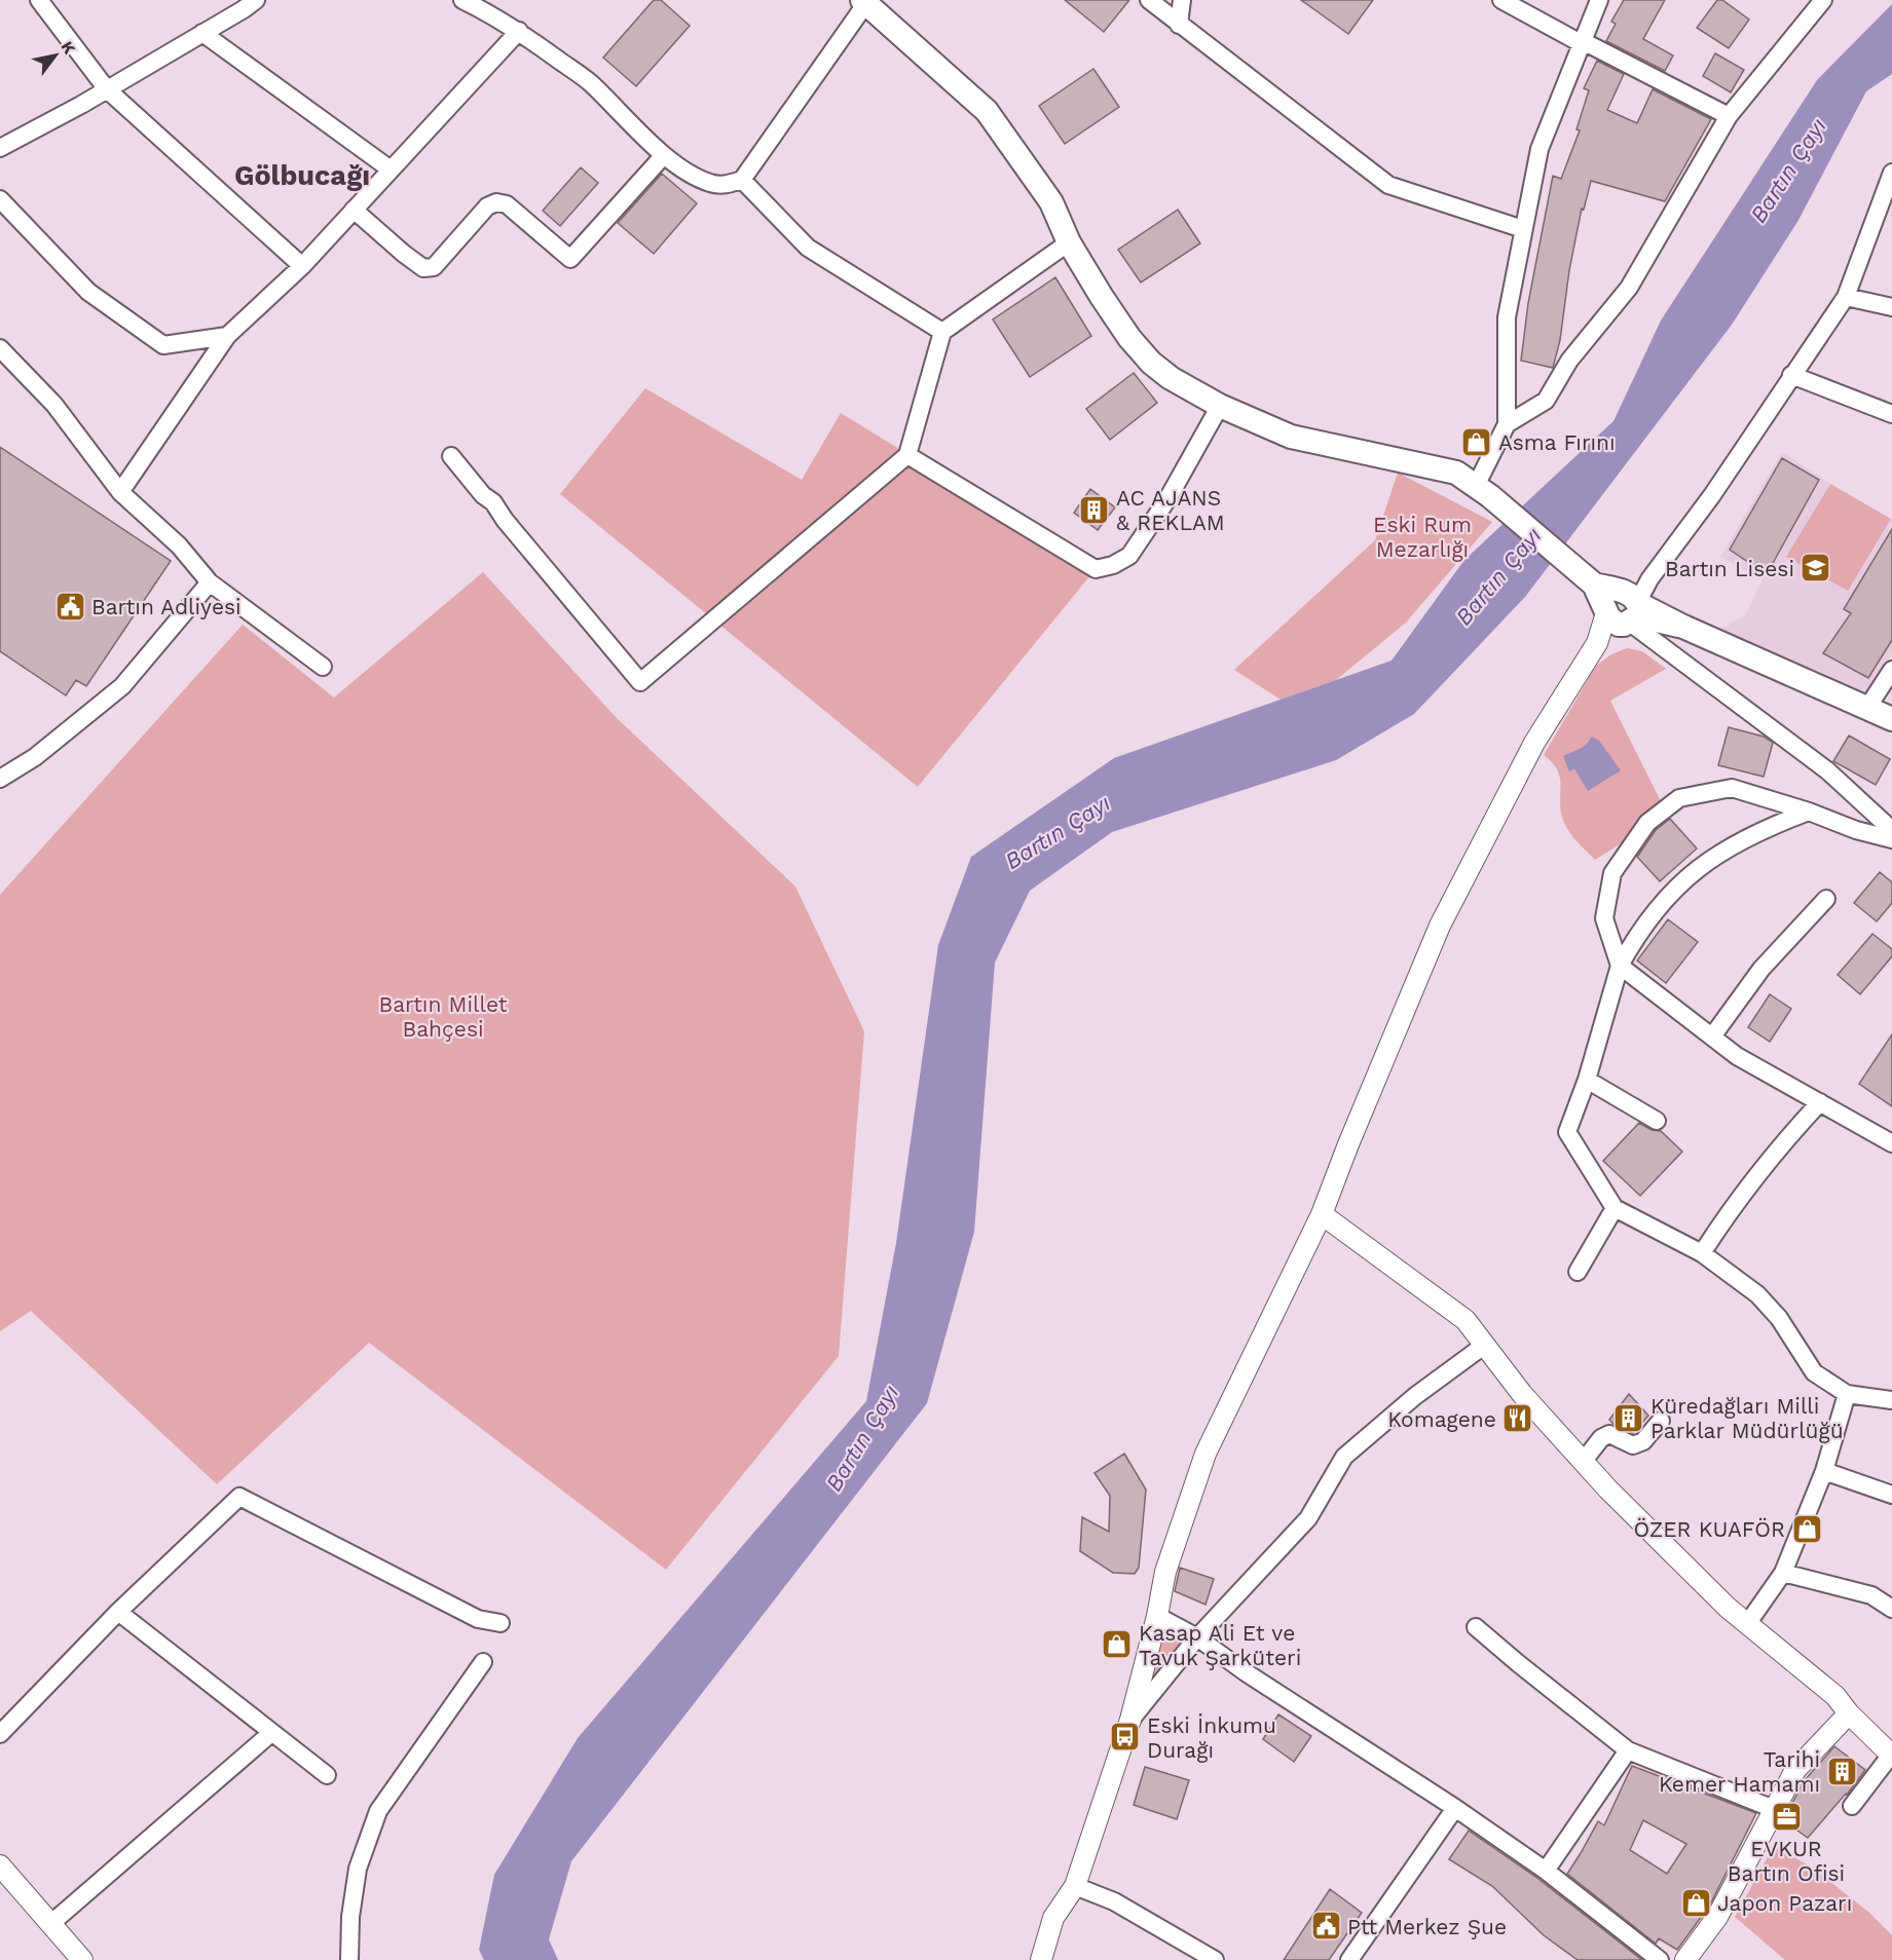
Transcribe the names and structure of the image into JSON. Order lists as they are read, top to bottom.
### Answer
{
  "districts": ["Gölbucağı"],
  "water": ["Bartın Çayı"],
  "parks": ["Eski Rum Mezarlığı", "Bartın Millet Bahçesi"],
  "places": {
    "shop": [
      "Asma Fırını",
      "ÖZER KUAFÖR",
      "Kasap Ali Et ve Tavuk Şarküteri",
      "Japon Pazarı"
    ],
    "building": ["AC AJANS & REKLAM", "Küredağları Milli Parklar Müdürlüğü", "Tarihi Kemer Hamamı"],
    "school or university": ["Bartın Lisesi"],
    "public building": ["Bartın Adliyesi", "Ptt Merkez Şue"],
    "restaurant": ["Komagene"],
    "bus stop": ["Eski İnkumu Durağı"],
    "office": ["EVKUR Bartın Ofisi"]
  },
  "north": "top right"
}
